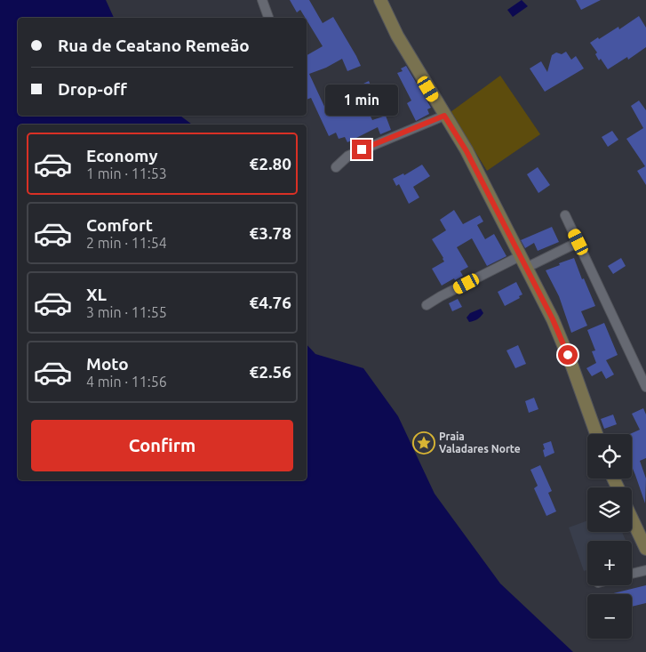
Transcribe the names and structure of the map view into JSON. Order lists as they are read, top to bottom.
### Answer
{
  "places": {
    "place": ["Praia Valadares Norte"]
  },
  "page": {
    "banner": ["Rua de Ceatano Remeão", "Drop-off"],
    "bubble": "1 min",
    "list": [
      {
        "name": "Economy",
        "note": "1 min · 11:53",
        "value": "€2.80"
      },
      {
        "name": "Comfort",
        "note": "2 min · 11:54",
        "value": "€3.78"
      },
      {
        "name": "XL",
        "note": "3 min · 11:55",
        "value": "€4.76"
      },
      {
        "name": "Moto",
        "note": "4 min · 11:56",
        "value": "€2.56"
      }
    ],
    "buttons": "Confirm",
    "map_buttons": ["+", "−"]
  }
}
